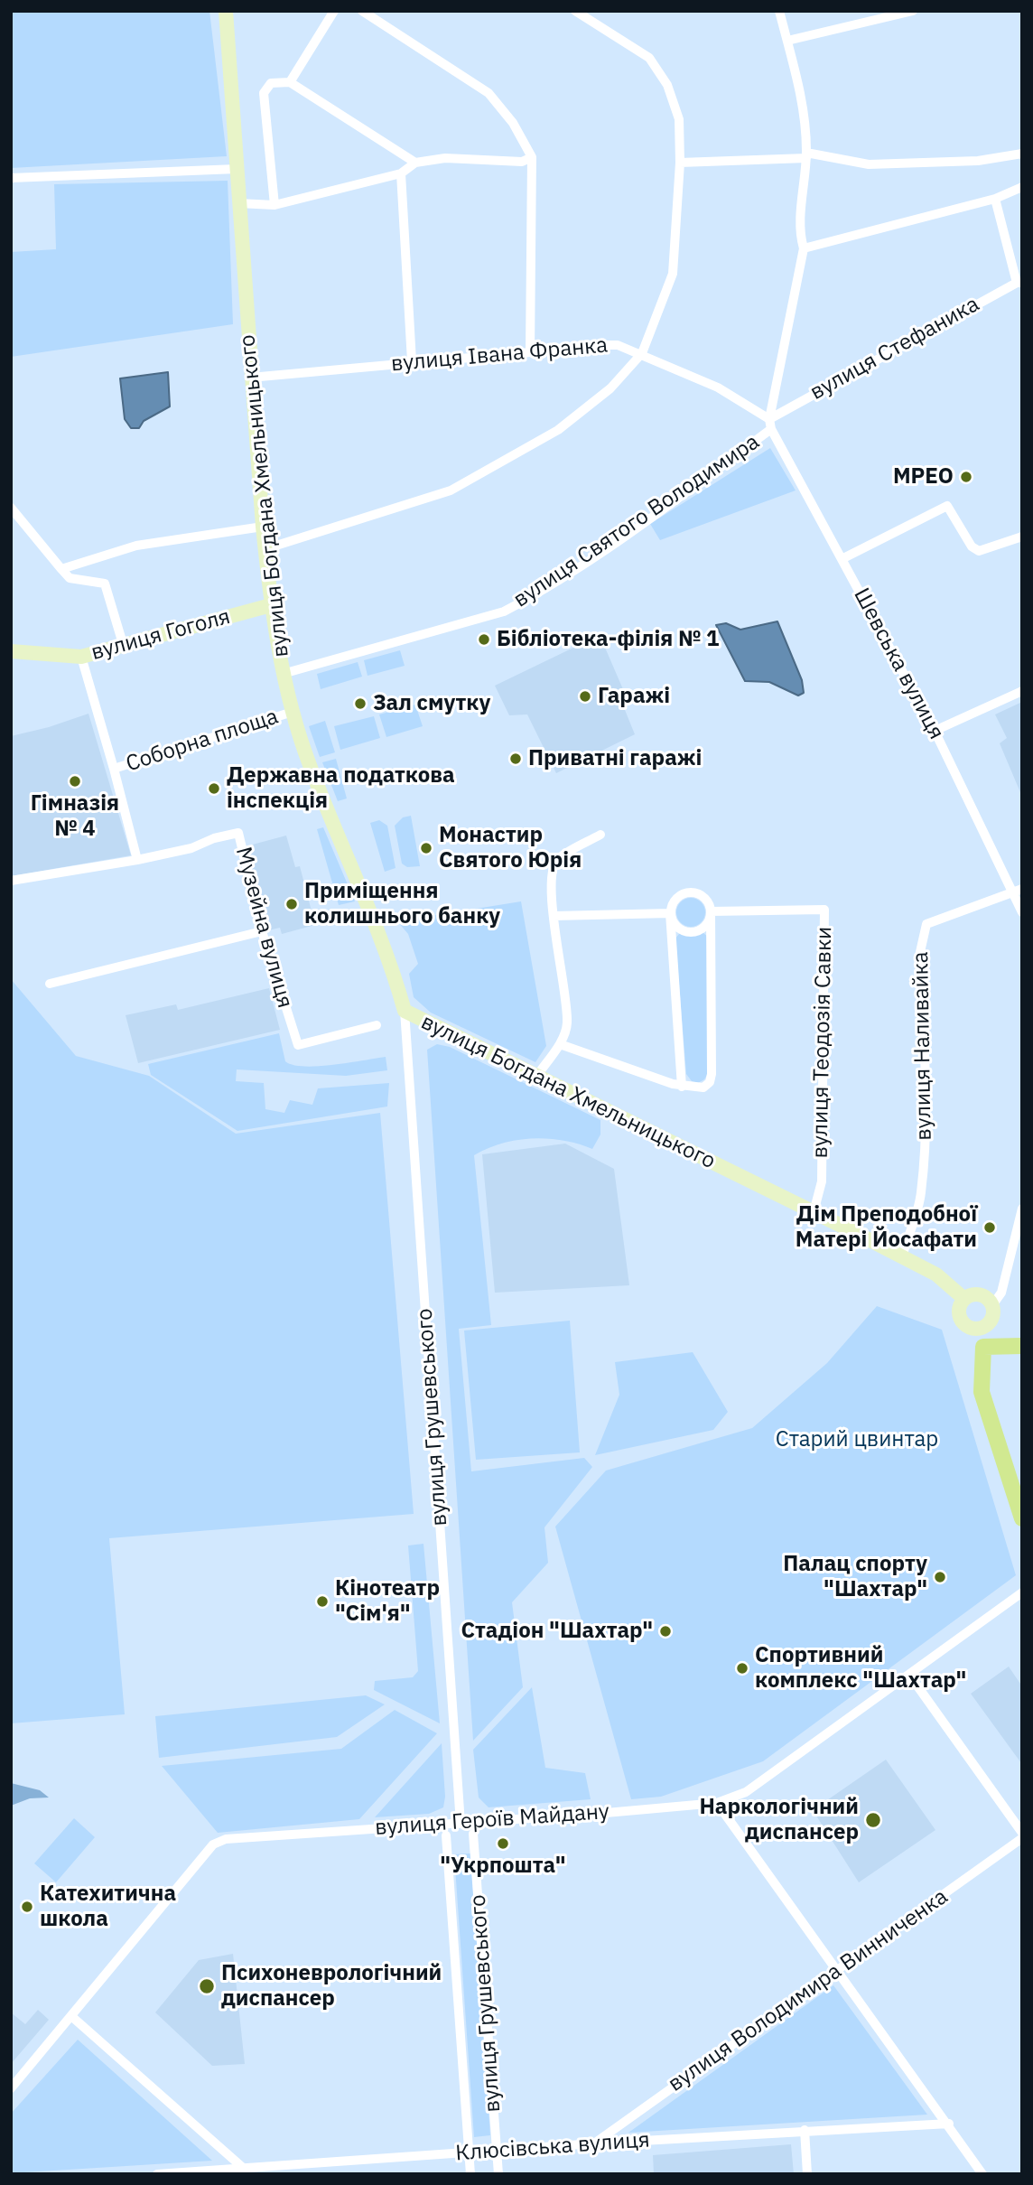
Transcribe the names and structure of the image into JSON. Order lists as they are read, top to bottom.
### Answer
{
  "streets": {
    "main road": ["вулиця Богдана Хмельницького", "вулиця Гоголя"],
    "street": [
      "вулиця Стефаника",
      "вулиця Івана Франка",
      "вулиця Святого Володимира",
      "Шевська вулиця",
      "Соборна площа",
      "Музейна вулиця",
      "вулиця Теодозія Савки",
      "вулиця Наливайка",
      "вулиця Грушевського",
      "вулиця Героїв Майдану",
      "вулиця Володимира Винниченка",
      "Клюсівська вулиця"
    ]
  },
  "crossings": [
    ["вулиця Стефаника", "вулиця Івана Франка"],
    ["вулиця Стефаника", "вулиця Святого Володимира"],
    ["вулиця Стефаника", "Шевська вулиця"],
    ["вулиця Івана Франка", "вулиця Богдана Хмельницького"],
    ["вулиця Івана Франка", "вулиця Святого Володимира"],
    ["вулиця Івана Франка", "Шевська вулиця"],
    ["вулиця Богдана Хмельницького", "вулиця Святого Володимира"],
    ["вулиця Богдана Хмельницького", "вулиця Гоголя"],
    ["вулиця Богдана Хмельницького", "Соборна площа"],
    ["вулиця Богдана Хмельницького", "вулиця Теодозія Савки"],
    ["вулиця Богдана Хмельницького", "вулиця Наливайка"],
    ["вулиця Богдана Хмельницького", "вулиця Грушевського"],
    ["вулиця Святого Володимира", "Шевська вулиця"],
    ["вулиця Гоголя", "Соборна площа"],
    ["Шевська вулиця", "вулиця Наливайка"],
    ["вулиця Грушевського", "вулиця Героїв Майдану"],
    ["вулиця Грушевського", "Клюсівська вулиця"],
    ["вулиця Володимира Винниченка", "Клюсівська вулиця"]
  ],
  "parks": ["Старий цвинтар"],
  "places": [
    "МРЕО",
    "Бiблiотека-фiлiя № 1",
    "Гаражі",
    "Зал смутку",
    "Приватні гаражі",
    "Гімназія № 4",
    "Державна податкова інспекція",
    "Монастир Святого Юрія",
    "Приміщення колишнього банку",
    "Дім Преподобної Матері Йосафати",
    "Палац спорту \"Шахтар\"",
    "Кінотеатр \"Сім'я\"",
    "Стадіон \"Шахтар\"",
    "Спортивний комплекс \"Шахтар\"",
    "Наркологічний диспансер",
    "\"Укрпошта\"",
    "Катехитична школа",
    "Психоневрологічний диспансер"
  ]
}
